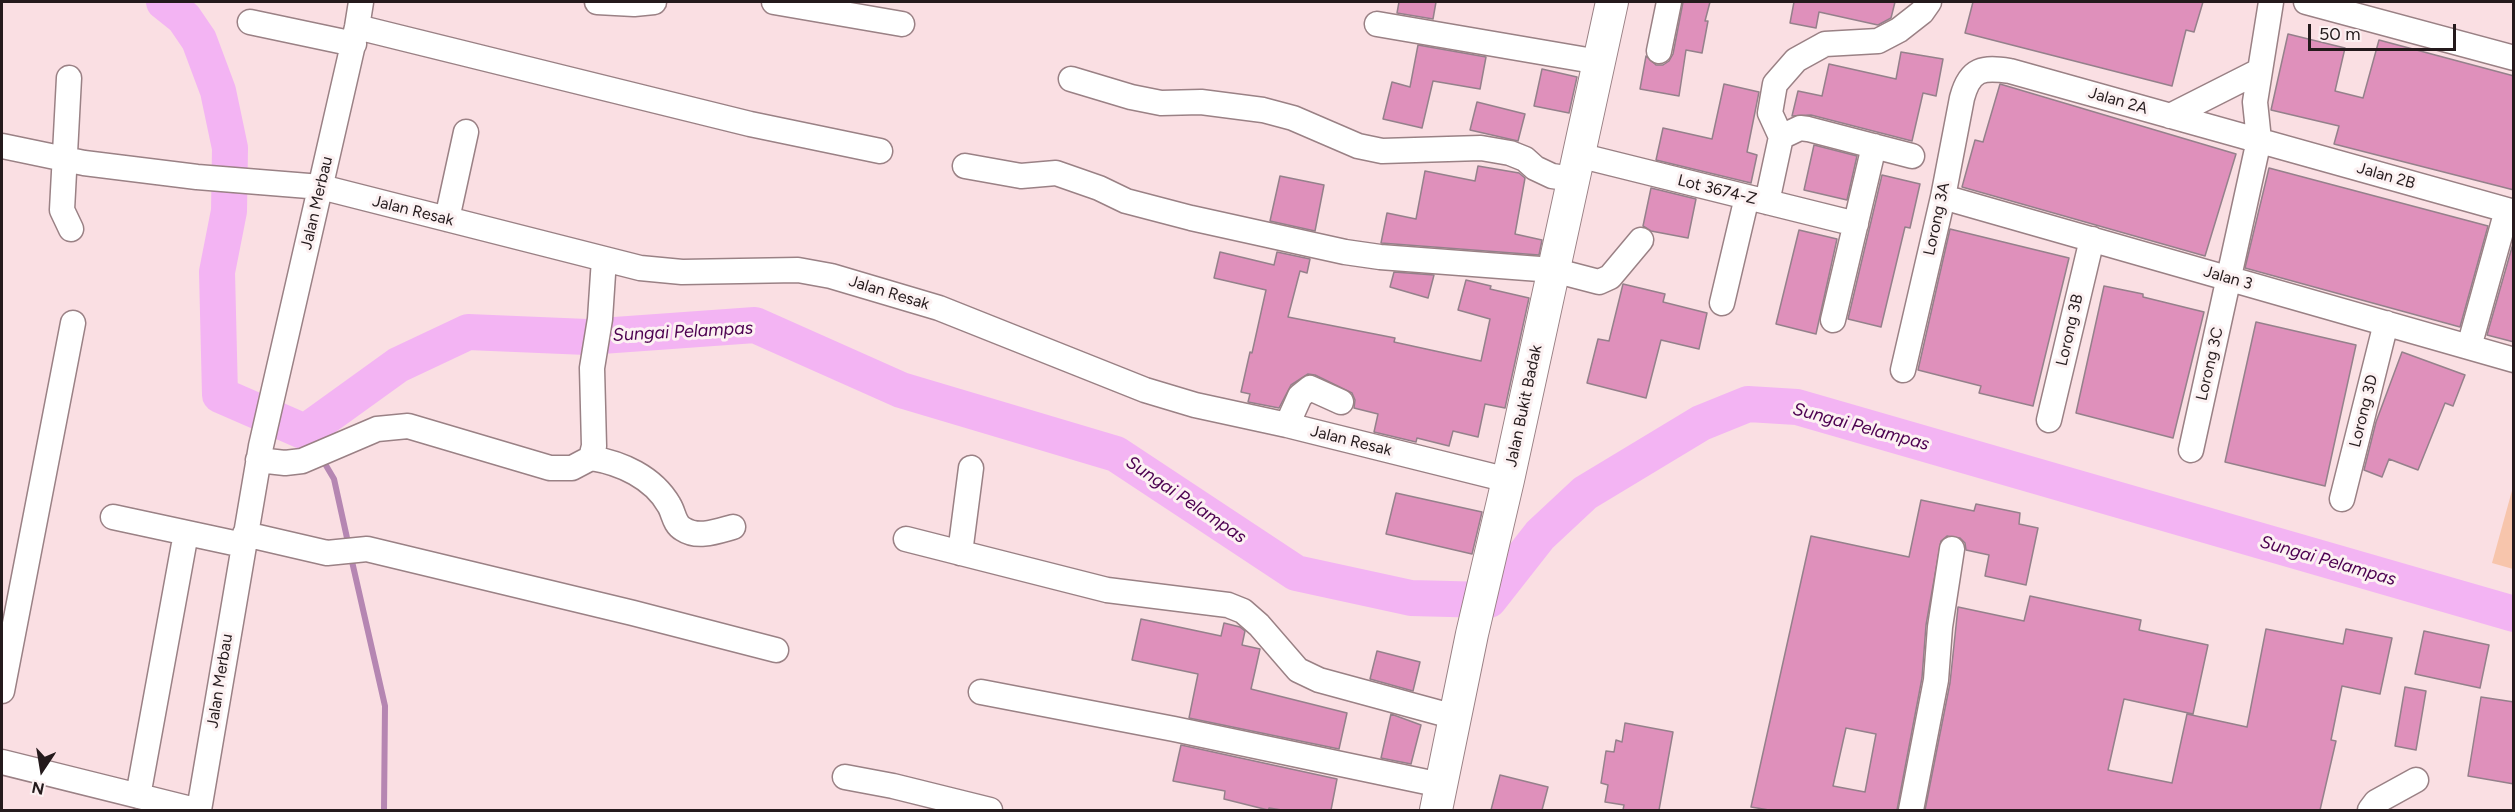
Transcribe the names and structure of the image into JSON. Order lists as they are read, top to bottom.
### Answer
{
  "streets": {
    "main road": ["Jalan Bukit Badak"],
    "street": [
      "Jalan 2A",
      "Jalan 2B",
      "Lot 3674-Z",
      "Jalan Merbau",
      "Jalan Resak",
      "Lorong 3A",
      "Jalan 3",
      "Lorong 3B",
      "Lorong 3C",
      "Lorong 3D"
    ]
  },
  "crossings": [
    ["Jalan 2A", "Jalan 2B"],
    ["Jalan 2A", "Lorong 3A"],
    ["Jalan 2A", "Lorong 3C"],
    ["Jalan 2B", "Lorong 3C"],
    ["Lot 3674-Z", "Jalan Bukit Badak"],
    ["Jalan Merbau", "Jalan Resak"],
    ["Jalan Resak", "Jalan Bukit Badak"],
    ["Lorong 3A", "Jalan 3"],
    ["Jalan 3", "Lorong 3B"],
    ["Jalan 3", "Lorong 3C"],
    ["Jalan 3", "Lorong 3D"]
  ],
  "water": ["Sungai Pelampas"],
  "scale_bar": "50 m",
  "north": "bottom"
}
